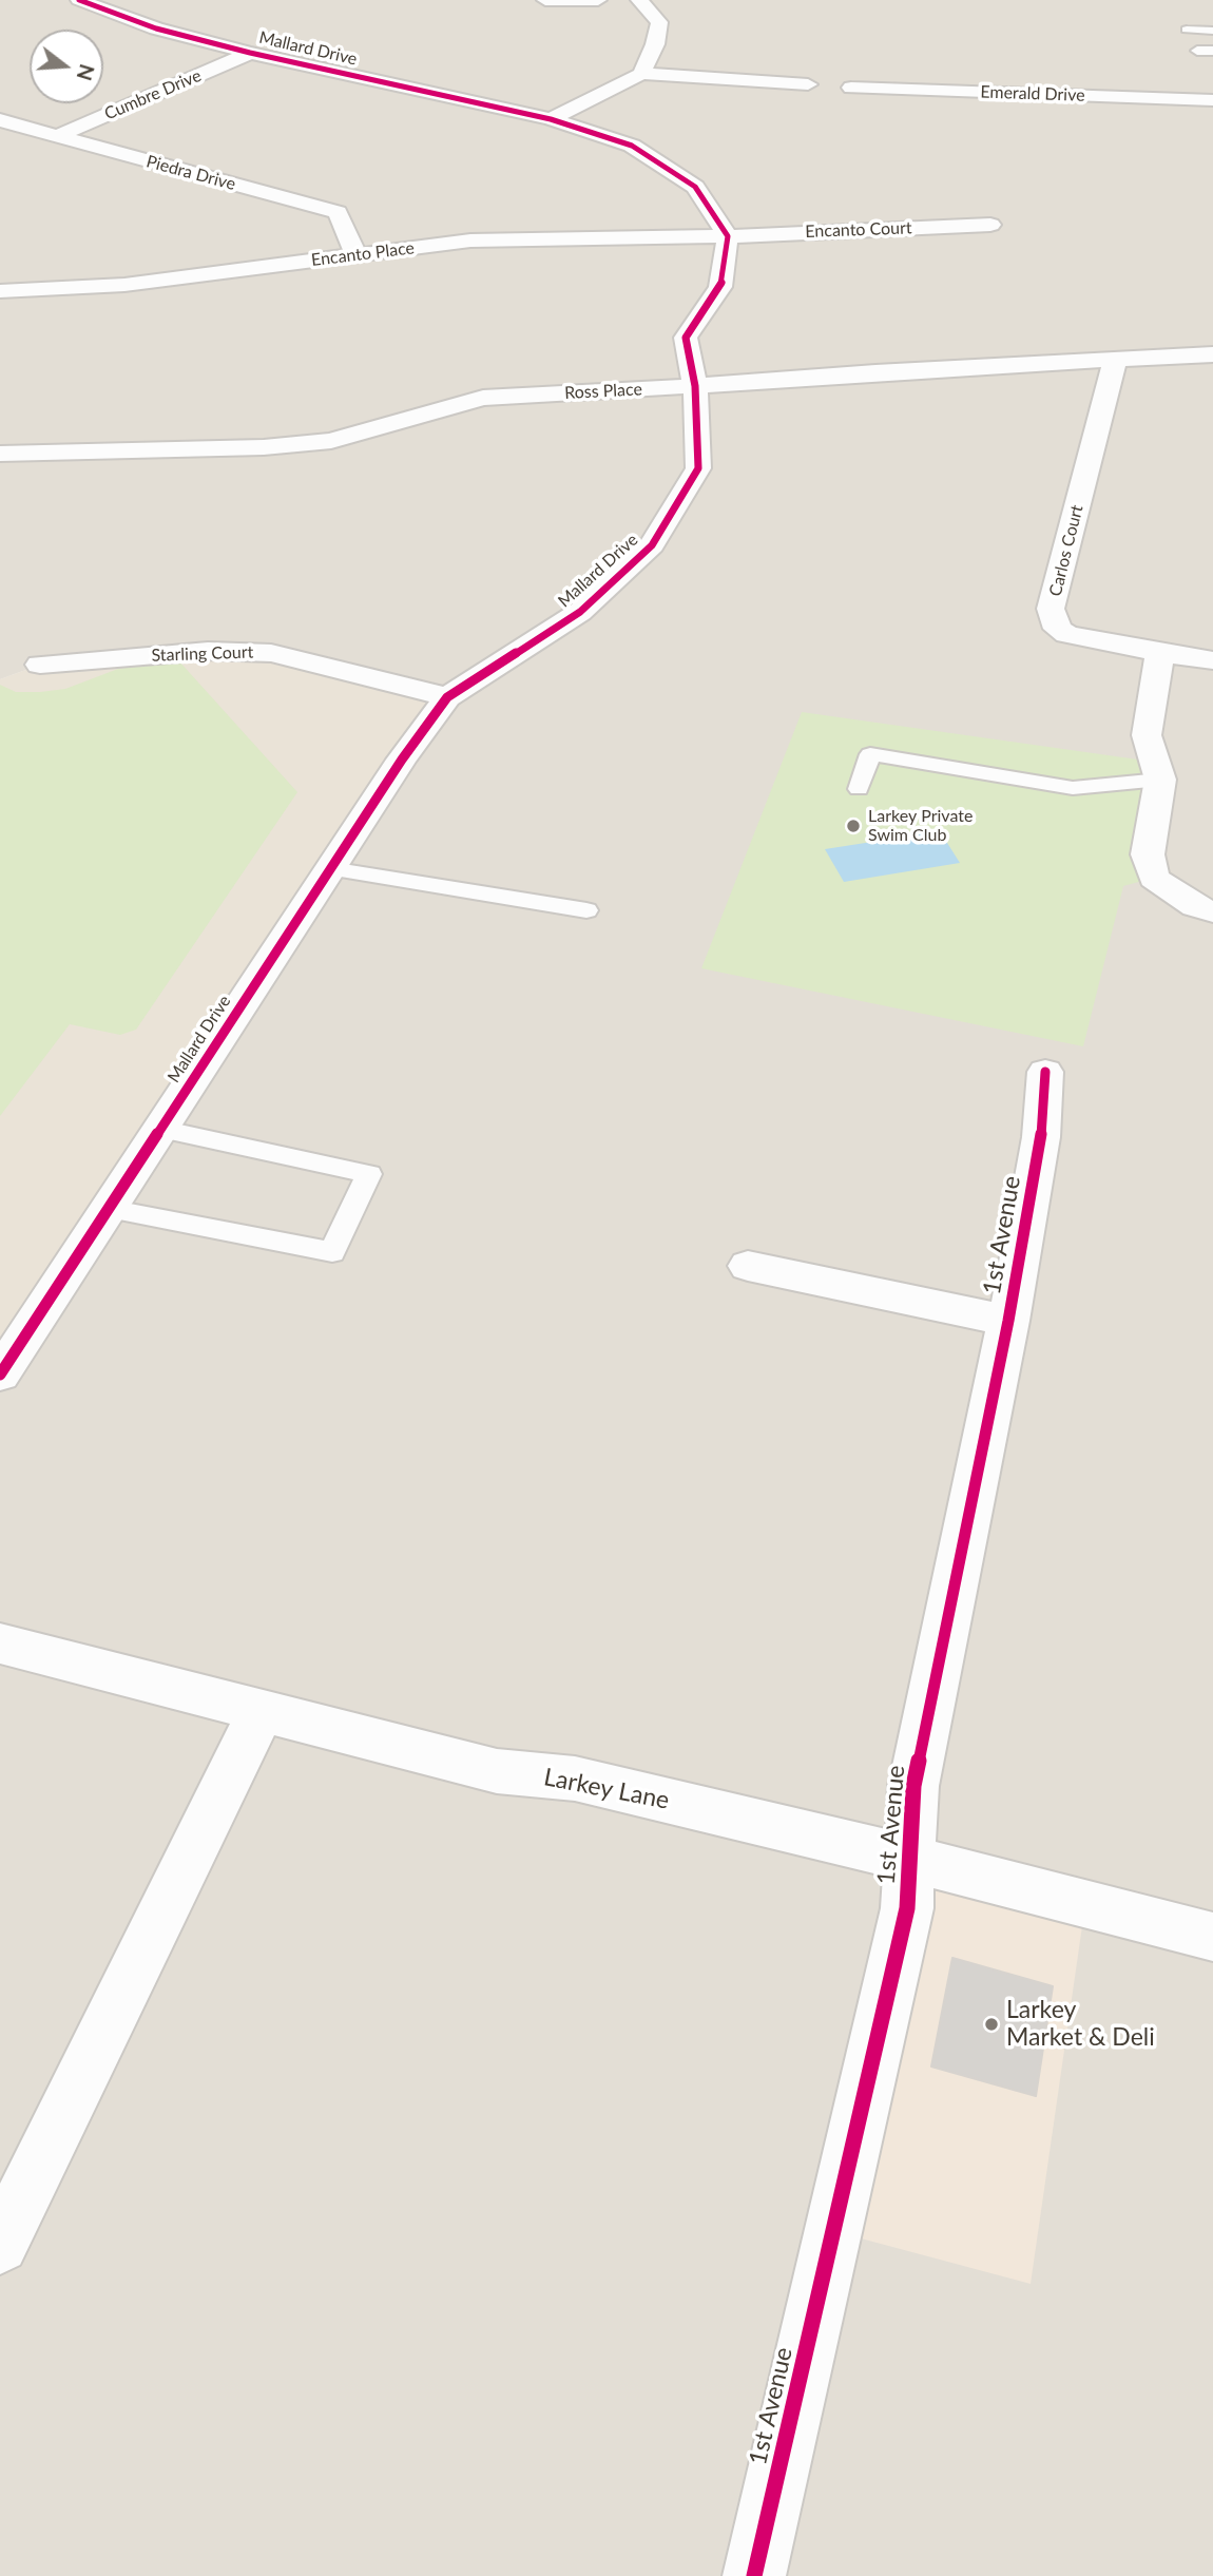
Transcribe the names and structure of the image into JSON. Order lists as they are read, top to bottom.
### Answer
{
  "streets": {
    "street": [
      "Mallard Drive",
      "Emerald Drive",
      "Cumbre Drive",
      "Piedra Drive",
      "Encanto Court",
      "Encanto Place",
      "Ross Place",
      "Carlos Court",
      "Starling Court",
      "1st Avenue",
      "Larkey Lane"
    ]
  },
  "crossings": [
    ["Mallard Drive", "Cumbre Drive"],
    ["Mallard Drive", "Encanto Court"],
    ["Mallard Drive", "Encanto Place"],
    ["Mallard Drive", "Ross Place"],
    ["Mallard Drive", "Starling Court"],
    ["Cumbre Drive", "Piedra Drive"],
    ["Piedra Drive", "Encanto Place"],
    ["Encanto Court", "Encanto Place"],
    ["Ross Place", "Carlos Court"],
    ["1st Avenue", "Larkey Lane"]
  ],
  "places": ["Larkey Private Swim Club", "Larkey Market & Deli"],
  "north": "right"
}
